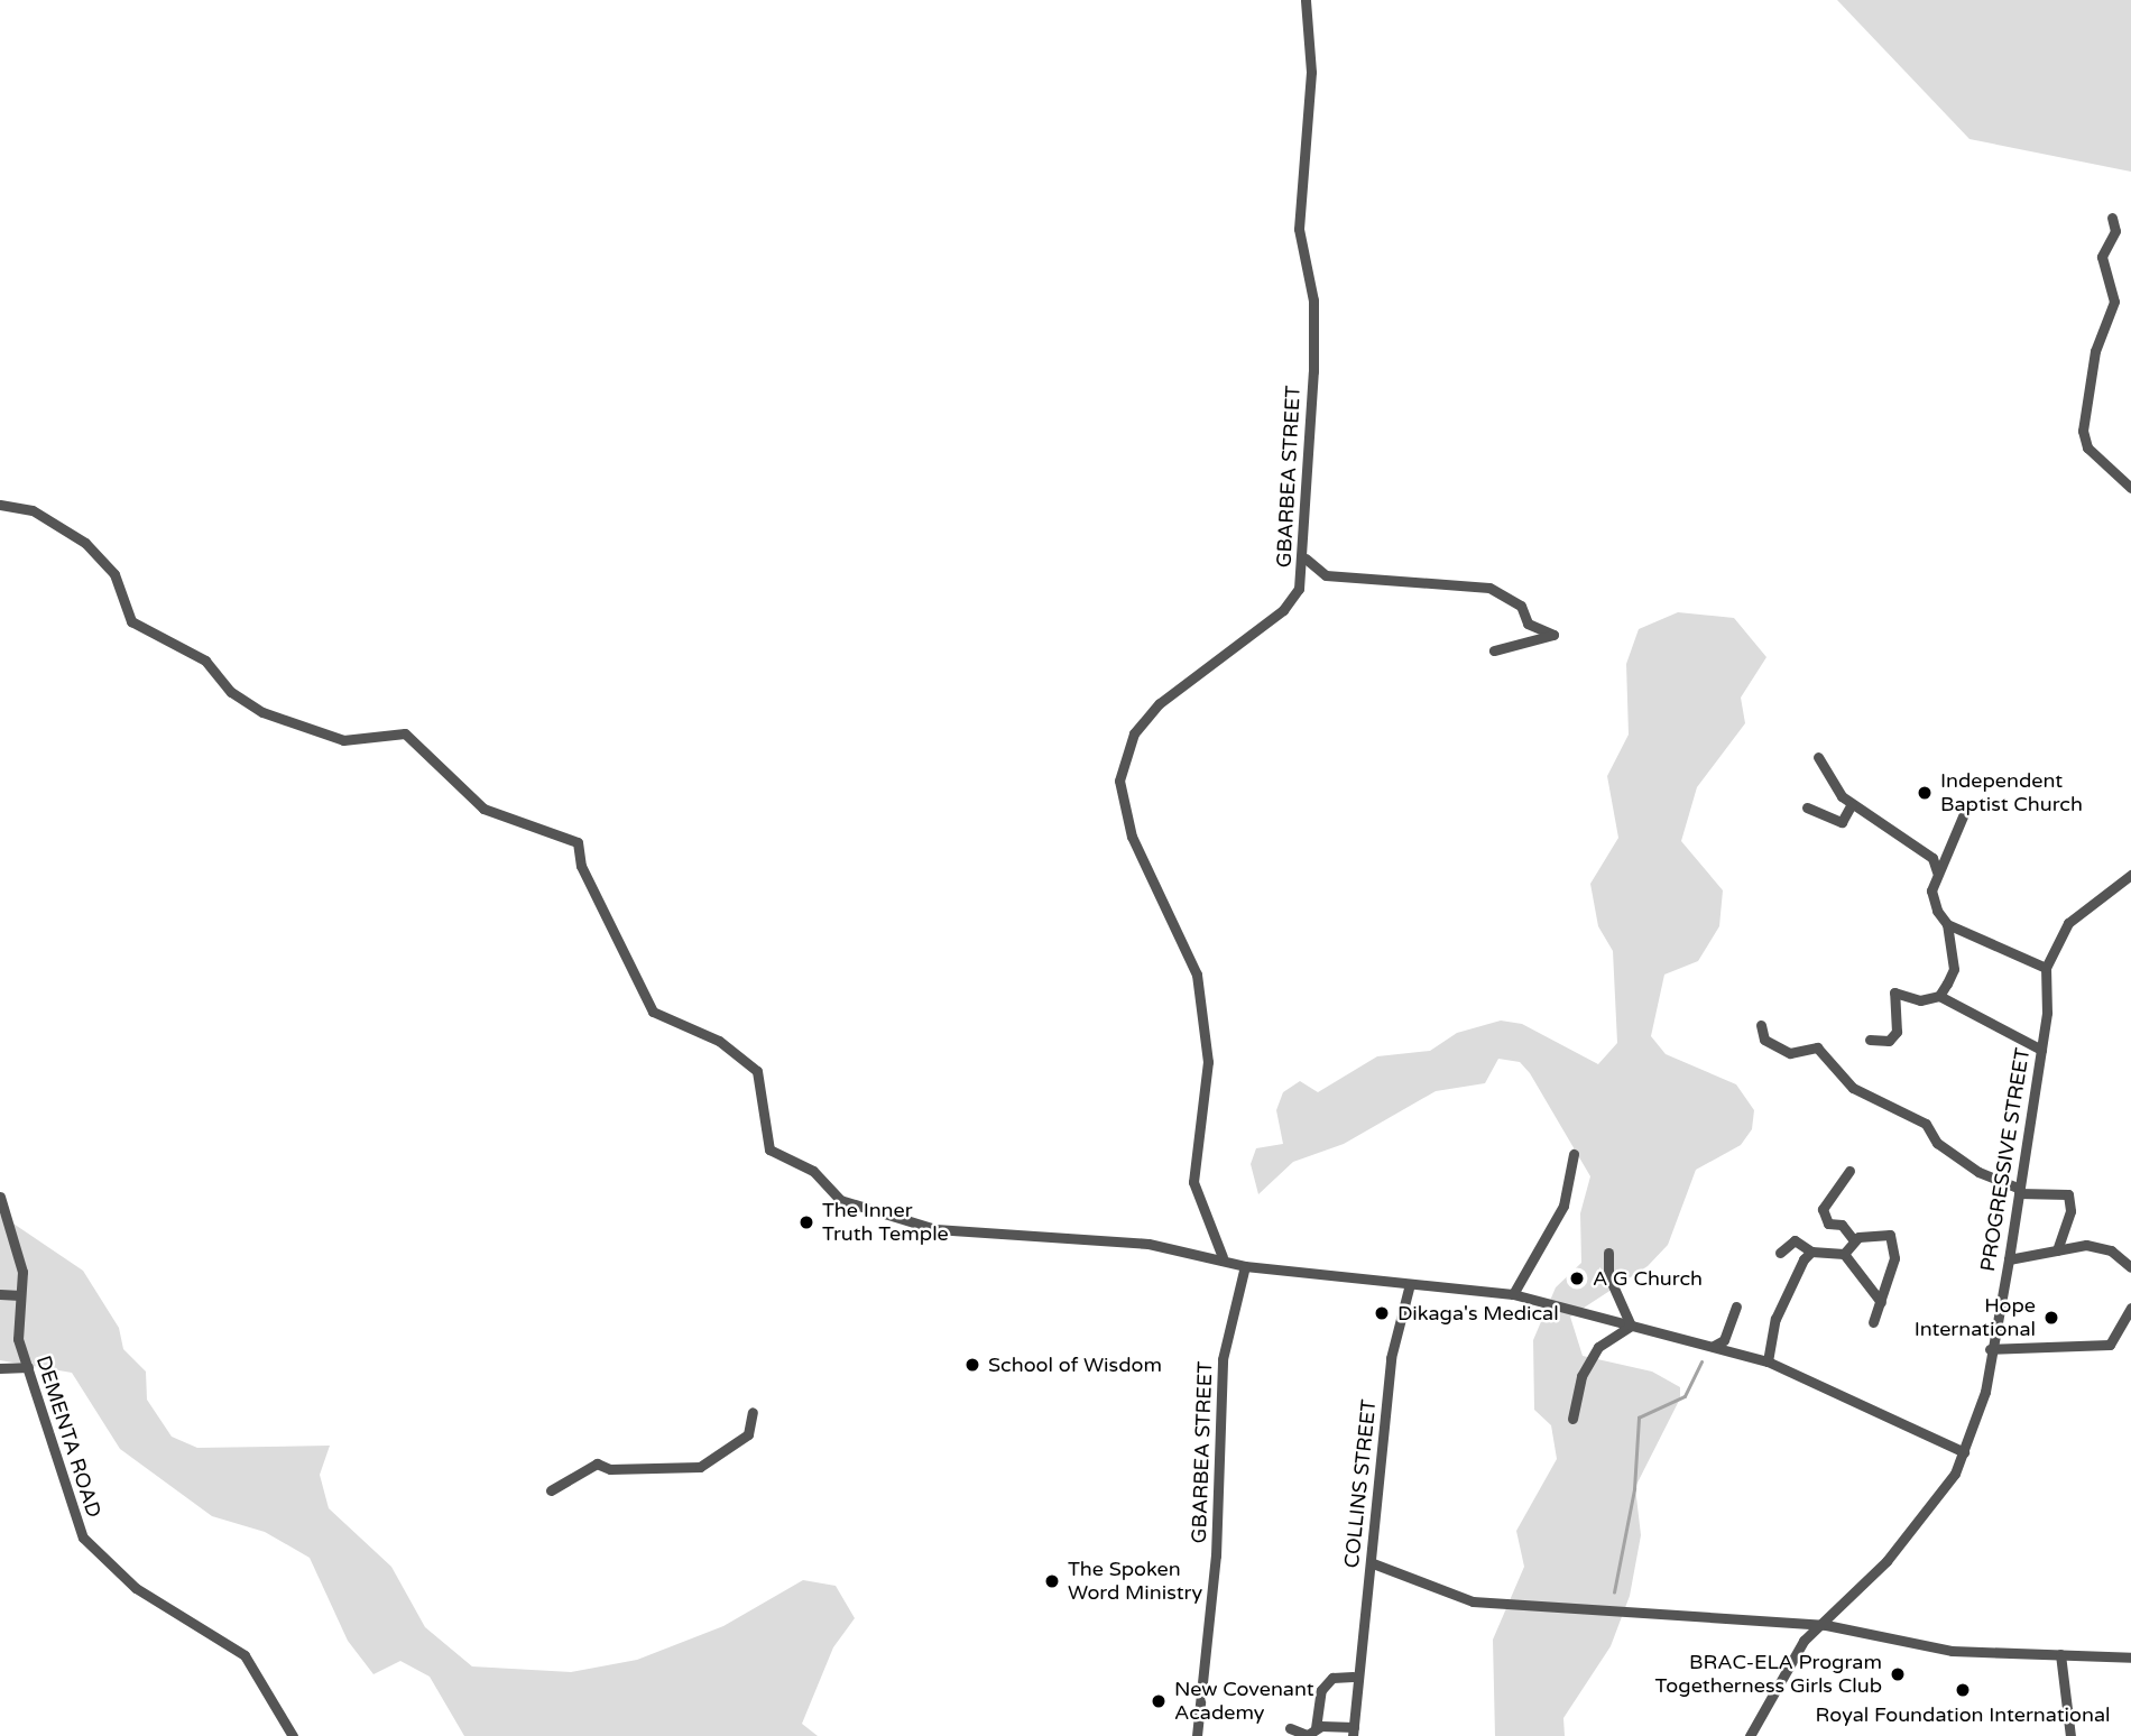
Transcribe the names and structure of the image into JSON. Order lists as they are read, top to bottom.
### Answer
{
  "streets": {
    "street": [
      "GBARBEA STREET",
      "PROGRESSIVE STREET",
      "DEMENTA ROAD",
      "COLLINS STREET"
    ]
  },
  "places": [
    "Independent Baptist Church",
    "The Inner Truth Temple",
    "A G Church",
    "Dikaga's Medical",
    "Hope International",
    "School of Wisdom",
    "The Spoken Word Ministry",
    "BRAC-ELA Program Togetherness Girls Club",
    "Royal Foundation International",
    "New Covenant Academy"
  ]
}
